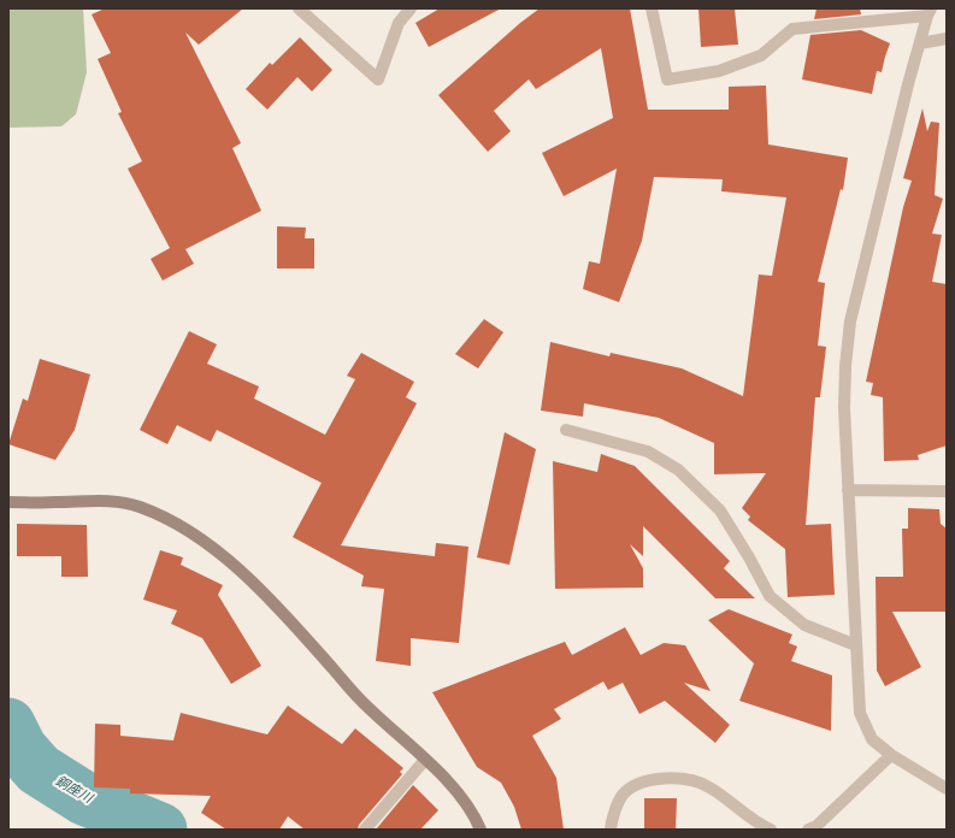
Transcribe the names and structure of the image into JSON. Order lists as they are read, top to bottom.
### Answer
{
  "water": ["銅座川"]
}
